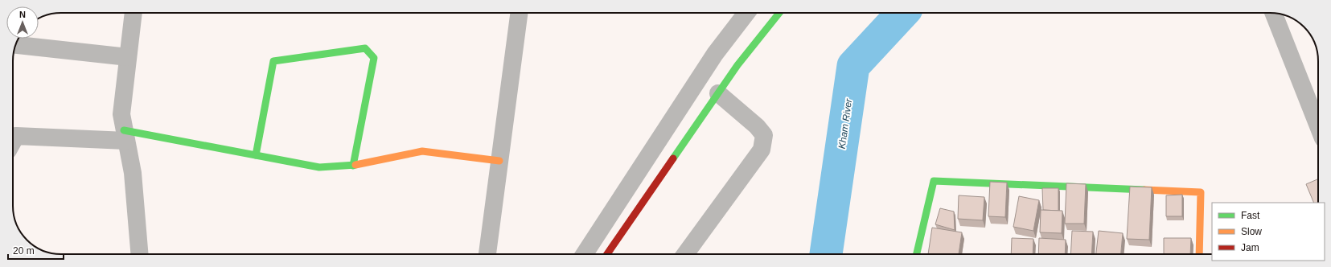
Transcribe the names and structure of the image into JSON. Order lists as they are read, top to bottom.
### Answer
{
  "water": ["Kham River"],
  "legend": ["Fast", "Slow", "Jam"],
  "scale_bar": "20 m",
  "north": "top"
}
